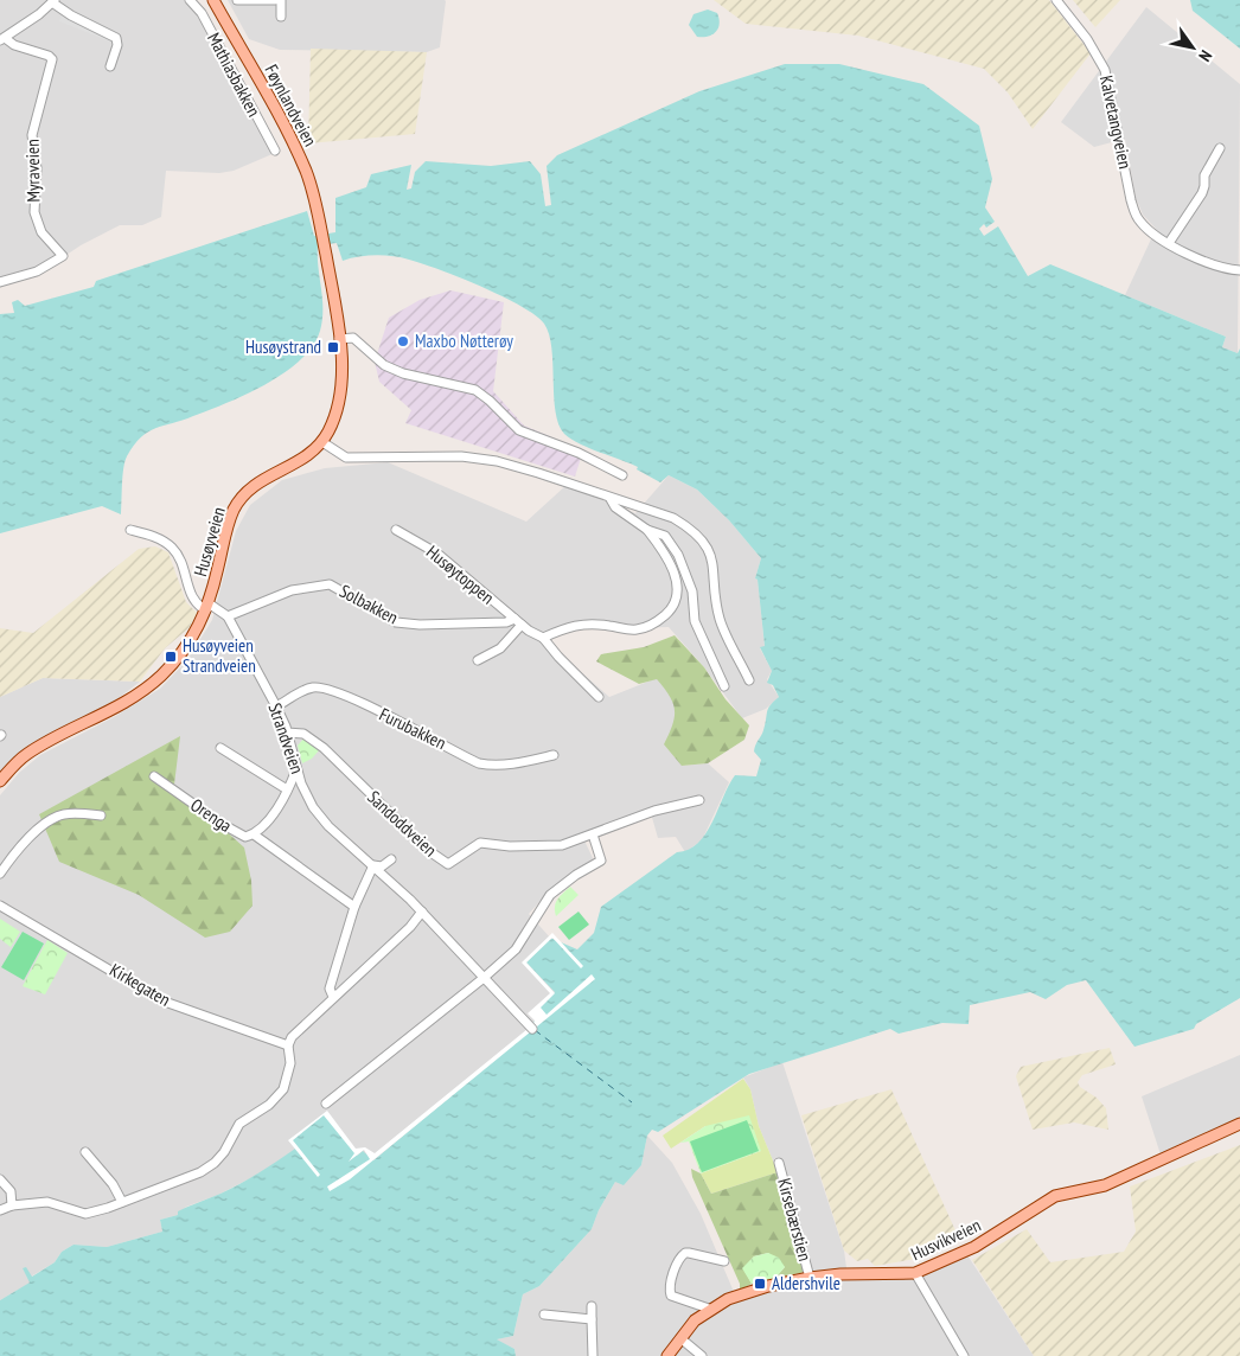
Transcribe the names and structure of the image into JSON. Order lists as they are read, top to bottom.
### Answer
{
  "streets": {
    "main road": ["Føynlandveien", "Husøyveien", "Husvikveien"],
    "street": [
      "Mathiasbakken",
      "Kalvetangveien",
      "Myraveien",
      "Husøytoppen",
      "Solbakken",
      "Furubakken",
      "Strandveien",
      "Orenga",
      "Sandoddveien",
      "Kirkegaten",
      "Kirsebærstien"
    ]
  },
  "crossings": [
    ["Føynlandveien", "Husøyveien"],
    ["Husøyveien", "Strandveien"],
    ["Husøytoppen", "Solbakken"],
    ["Solbakken", "Strandveien"],
    ["Furubakken", "Strandveien"],
    ["Strandveien", "Orenga"],
    ["Strandveien", "Sandoddveien"],
    ["Kirsebærstien", "Husvikveien"]
  ],
  "places": {
    "other": ["Maxbo Nøtterøy"],
    "transit": ["Husøystrand", "Husøyveien Strandveien", "Aldershvile"]
  },
  "north": "bottom right"
}
